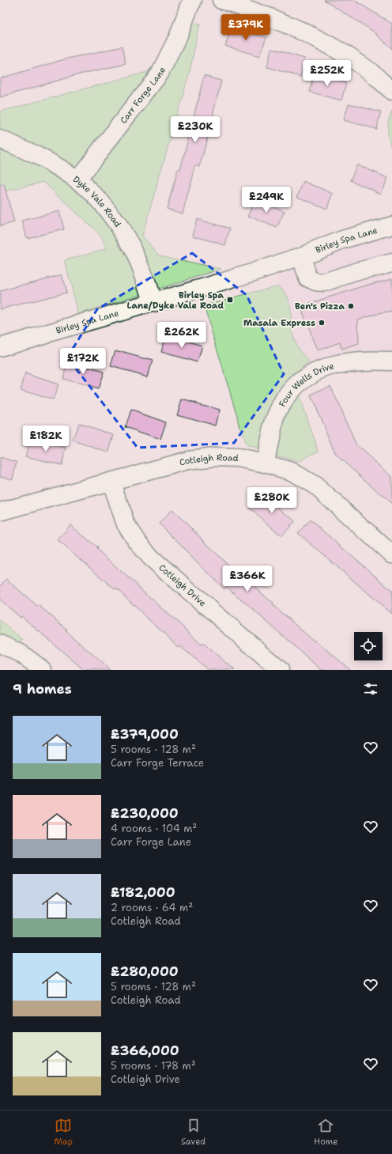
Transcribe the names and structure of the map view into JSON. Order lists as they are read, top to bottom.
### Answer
{
  "streets": {
    "street": [
      "Carr Forge Lane",
      "Dyke Vale Road",
      "Birley Spa Lane",
      "Four Wells Drive",
      "Cotleigh Road",
      "Cotleigh Drive"
    ]
  },
  "crossings": [
    ["Carr Forge Lane", "Dyke Vale Road"],
    ["Dyke Vale Road", "Birley Spa Lane"],
    ["Four Wells Drive", "Cotleigh Road"],
    ["Cotleigh Road", "Cotleigh Drive"]
  ],
  "places": {
    "transit": ["Birley Spa Lane/Dyke Vale Road"],
    "other": ["Ben's Pizza", "Masala Express"]
  },
  "page": {
    "price": [
      "£379K",
      "£252K",
      "£230K",
      "£249K",
      "£262K",
      "£172K",
      "£182K",
      "£280K",
      "£366K"
    ],
    "heading": "9 homes",
    "list": [
      {
        "name": "£379,000",
        "note": "5 rooms · 128 m² · Carr Forge Terrace"
      },
      {
        "name": "£230,000",
        "note": "4 rooms · 104 m² · Carr Forge Lane"
      },
      {
        "name": "£182,000",
        "note": "2 rooms · 64 m² · Cotleigh Road"
      },
      {
        "name": "£280,000",
        "note": "5 rooms · 128 m² · Cotleigh Road"
      },
      {
        "name": "£366,000",
        "note": "5 rooms · 178 m² · Cotleigh Drive"
      }
    ],
    "tabs": ["Map", "Saved", "Home"]
  }
}
